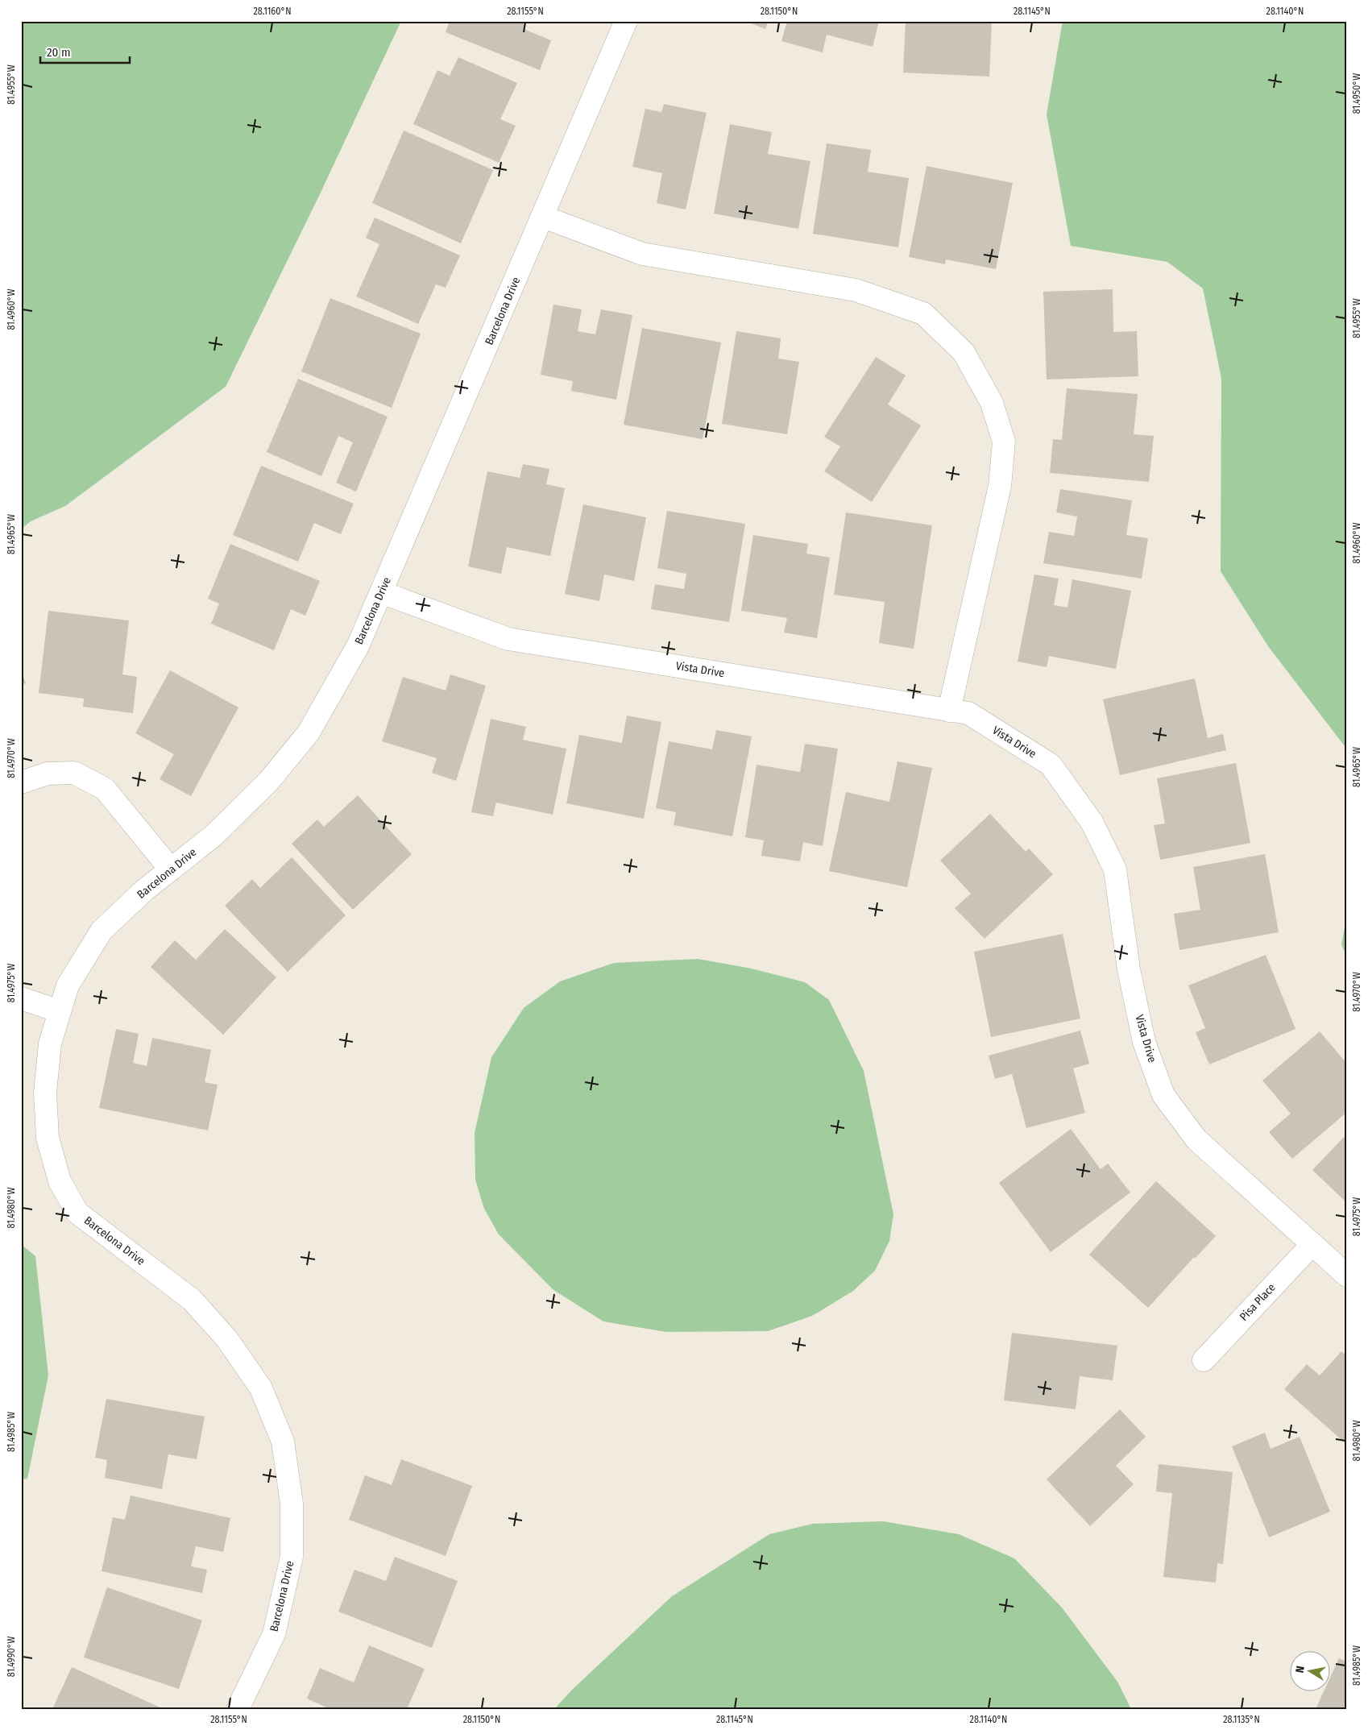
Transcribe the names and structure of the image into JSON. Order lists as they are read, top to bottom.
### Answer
{
  "streets": {
    "street": ["Barcelona Drive", "Vista Drive", "Pisa Place"]
  },
  "crossings": [
    ["Barcelona Drive", "Vista Drive"],
    ["Vista Drive", "Pisa Place"]
  ],
  "scale_bar": "20 m",
  "north": "left",
  "coordinates": [
    "28.1160°N",
    "28.1155°N",
    "28.1150°N",
    "28.1145°N",
    "28.1140°N",
    "81.4955°W",
    "81.4950°W",
    "81.4960°W",
    "81.4965°W",
    "81.4970°W",
    "81.4975°W",
    "81.4980°W",
    "81.4985°W",
    "81.4990°W",
    "28.1135°N"
  ]
}
